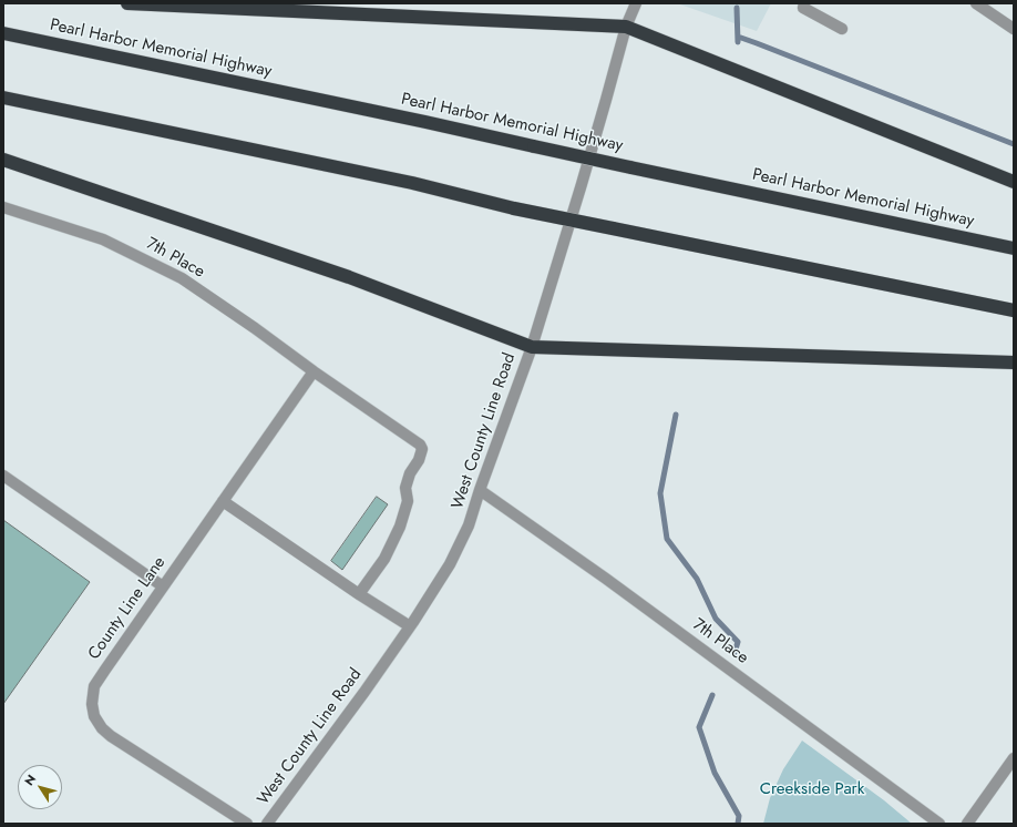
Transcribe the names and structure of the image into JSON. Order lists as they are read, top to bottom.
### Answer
{
  "streets": {
    "highway": ["Pearl Harbor Memorial Highway"],
    "street": ["7th Place", "West County Line Road", "County Line Lane"]
  },
  "crossings": [
    ["7th Place", "West County Line Road"],
    ["7th Place", "County Line Lane"]
  ],
  "parks": ["Creekside Park"],
  "north": "top left"
}
